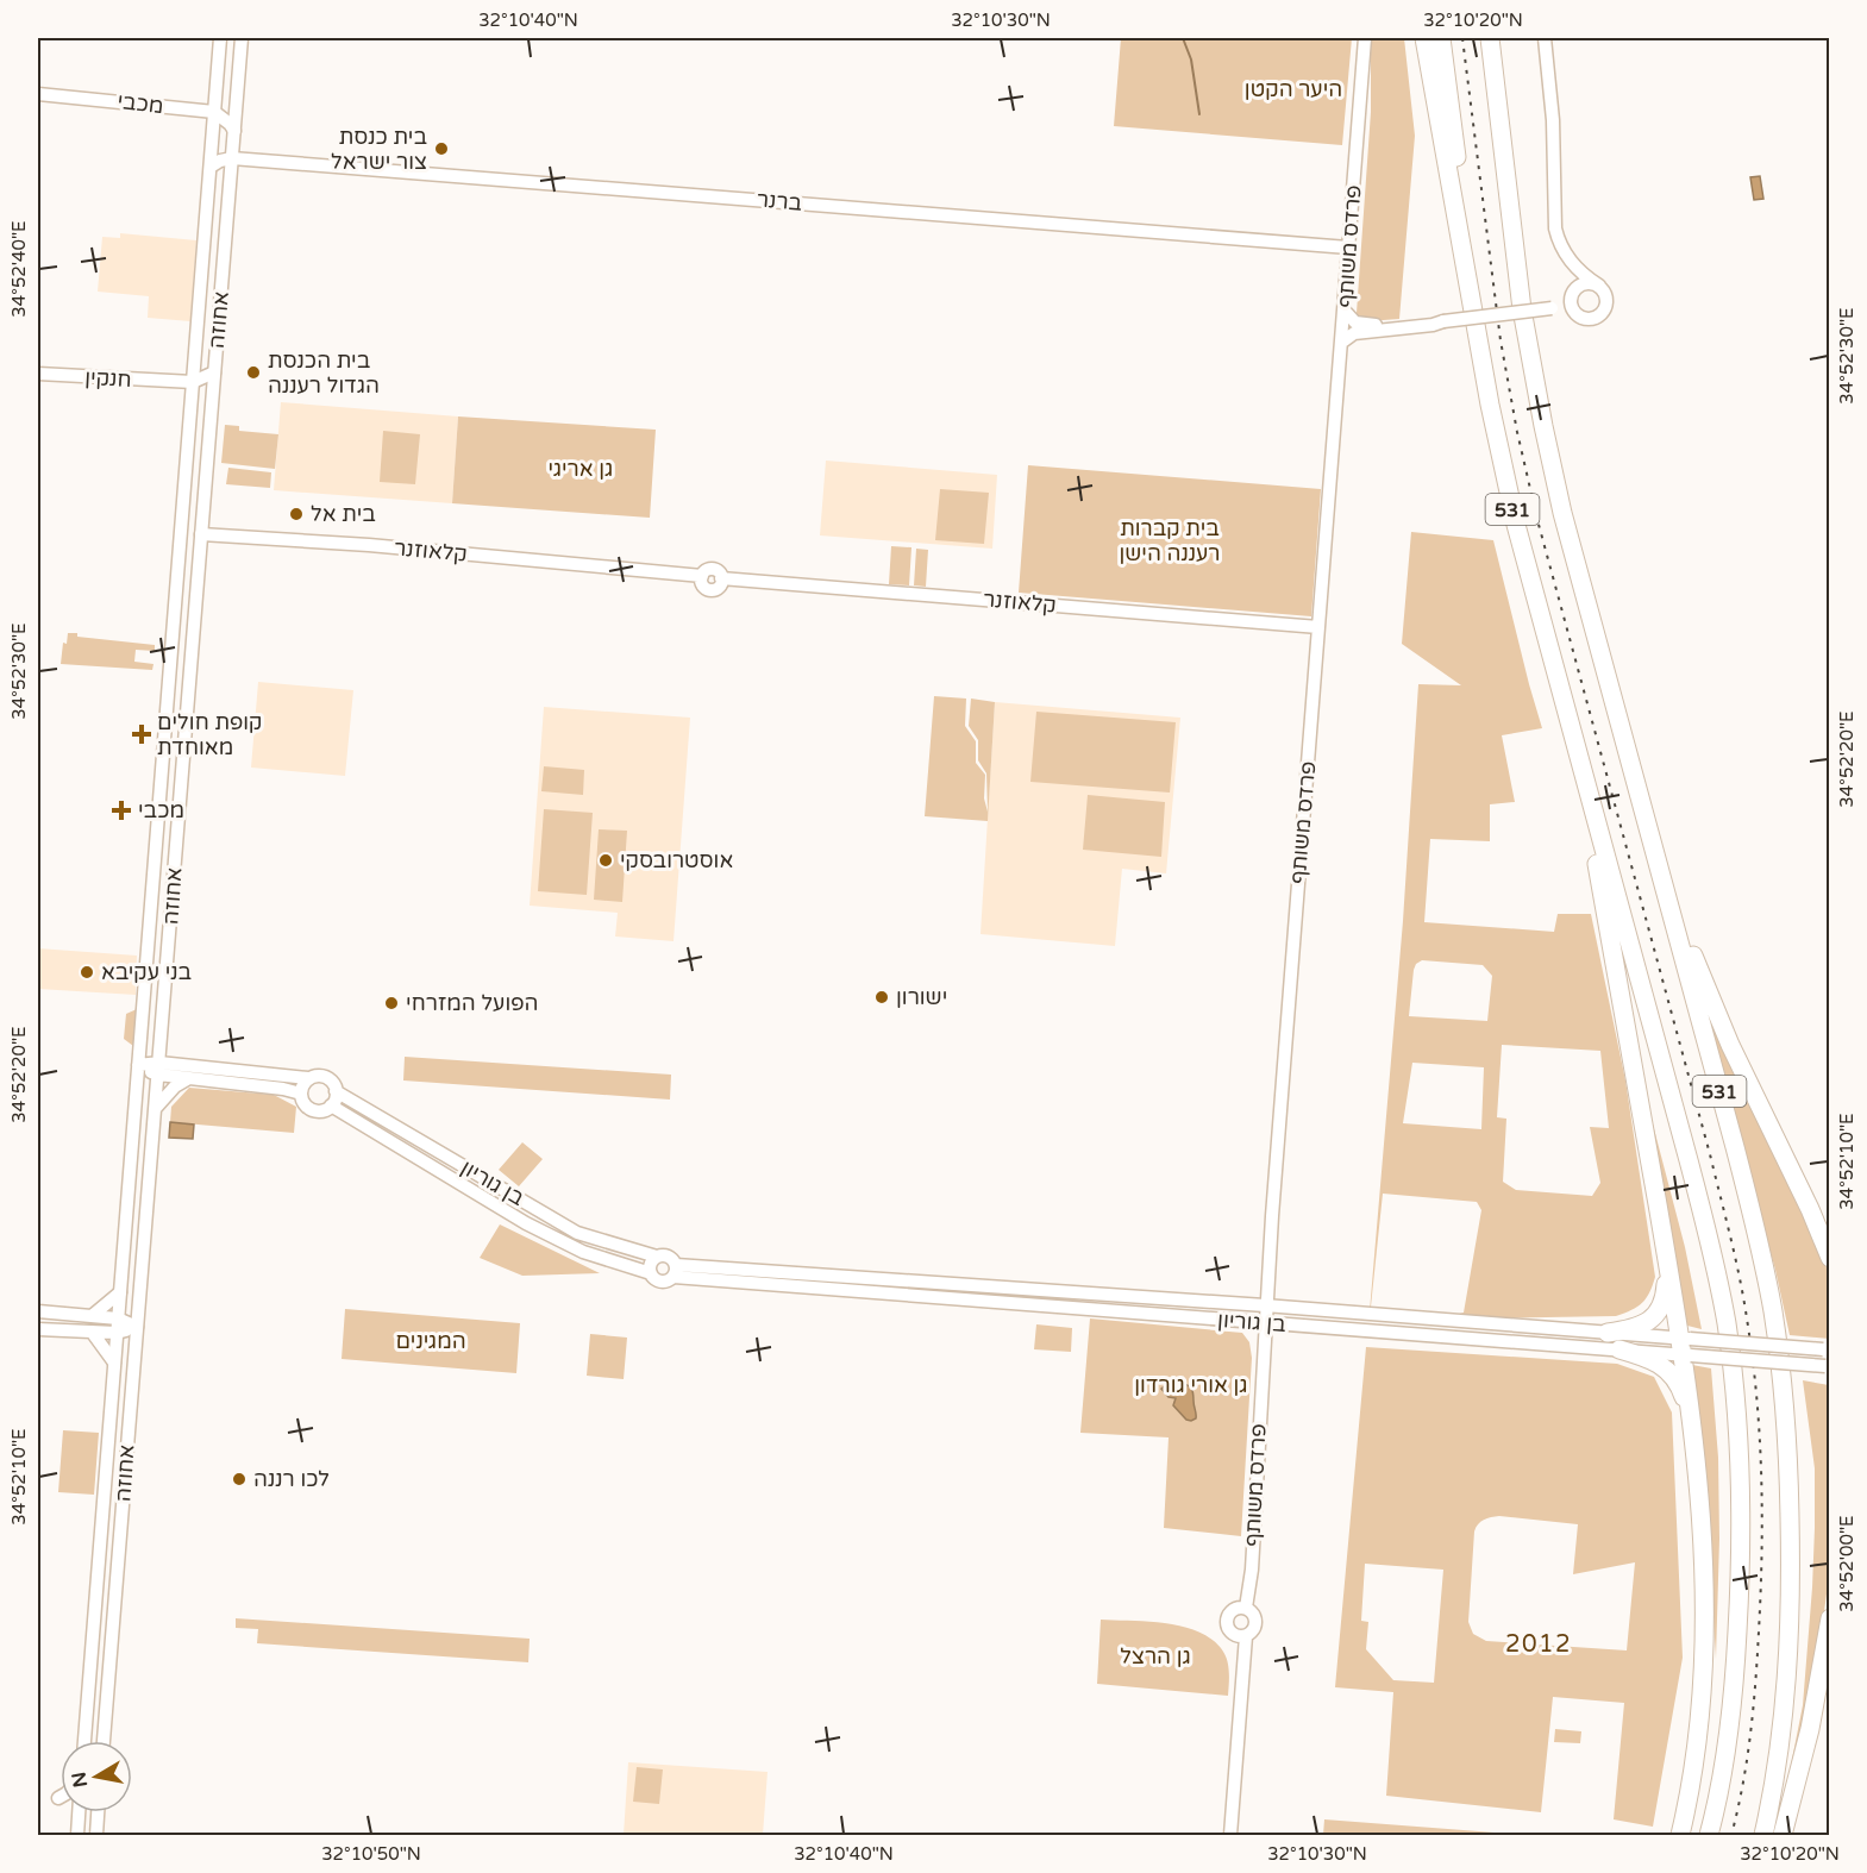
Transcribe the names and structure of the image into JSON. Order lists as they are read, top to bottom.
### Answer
{
  "streets": {
    "highway": ["531"],
    "main road": [
      "מכבי",
      "ברנר",
      "פרדס משותף",
      "אחוזה",
      "חנקין",
      "קלאוזנר",
      "בן גוריון"
    ]
  },
  "crossings": [
    ["מכבי", "אחוזה"],
    ["ברנר", "פרדס משותף"],
    ["ברנר", "אחוזה"],
    ["פרדס משותף", "קלאוזנר"],
    ["פרדס משותף", "בן גוריון"],
    ["אחוזה", "חנקין"],
    ["אחוזה", "קלאוזנר"]
  ],
  "districts": ["2012"],
  "parks": [
    "היער הקטן",
    "גן אריגי",
    "בית קברות רעננה הישן",
    "המגינים",
    "גן אורי גורדון",
    "גן הרצל"
  ],
  "places": {
    "other": [
      "בית כנסת צור ישראל",
      "בית הכנסת הגדול רעננה",
      "בית אל",
      "אוסטרובסקי",
      "בני עקיבא",
      "ישורון",
      "הפועל המזרחי",
      "לכו רננה"
    ],
    "health": ["קופת חולים מאוחדת", "מכבי"]
  },
  "north": "left",
  "coordinates": [
    "32°10'40\"N",
    "32°10'30\"N",
    "32°10'20\"N",
    "34°52'40\"E",
    "34°52'30\"E",
    "34°52'20\"E",
    "34°52'10\"E",
    "34°52'00\"E",
    "32°10'50\"N"
  ]
}
